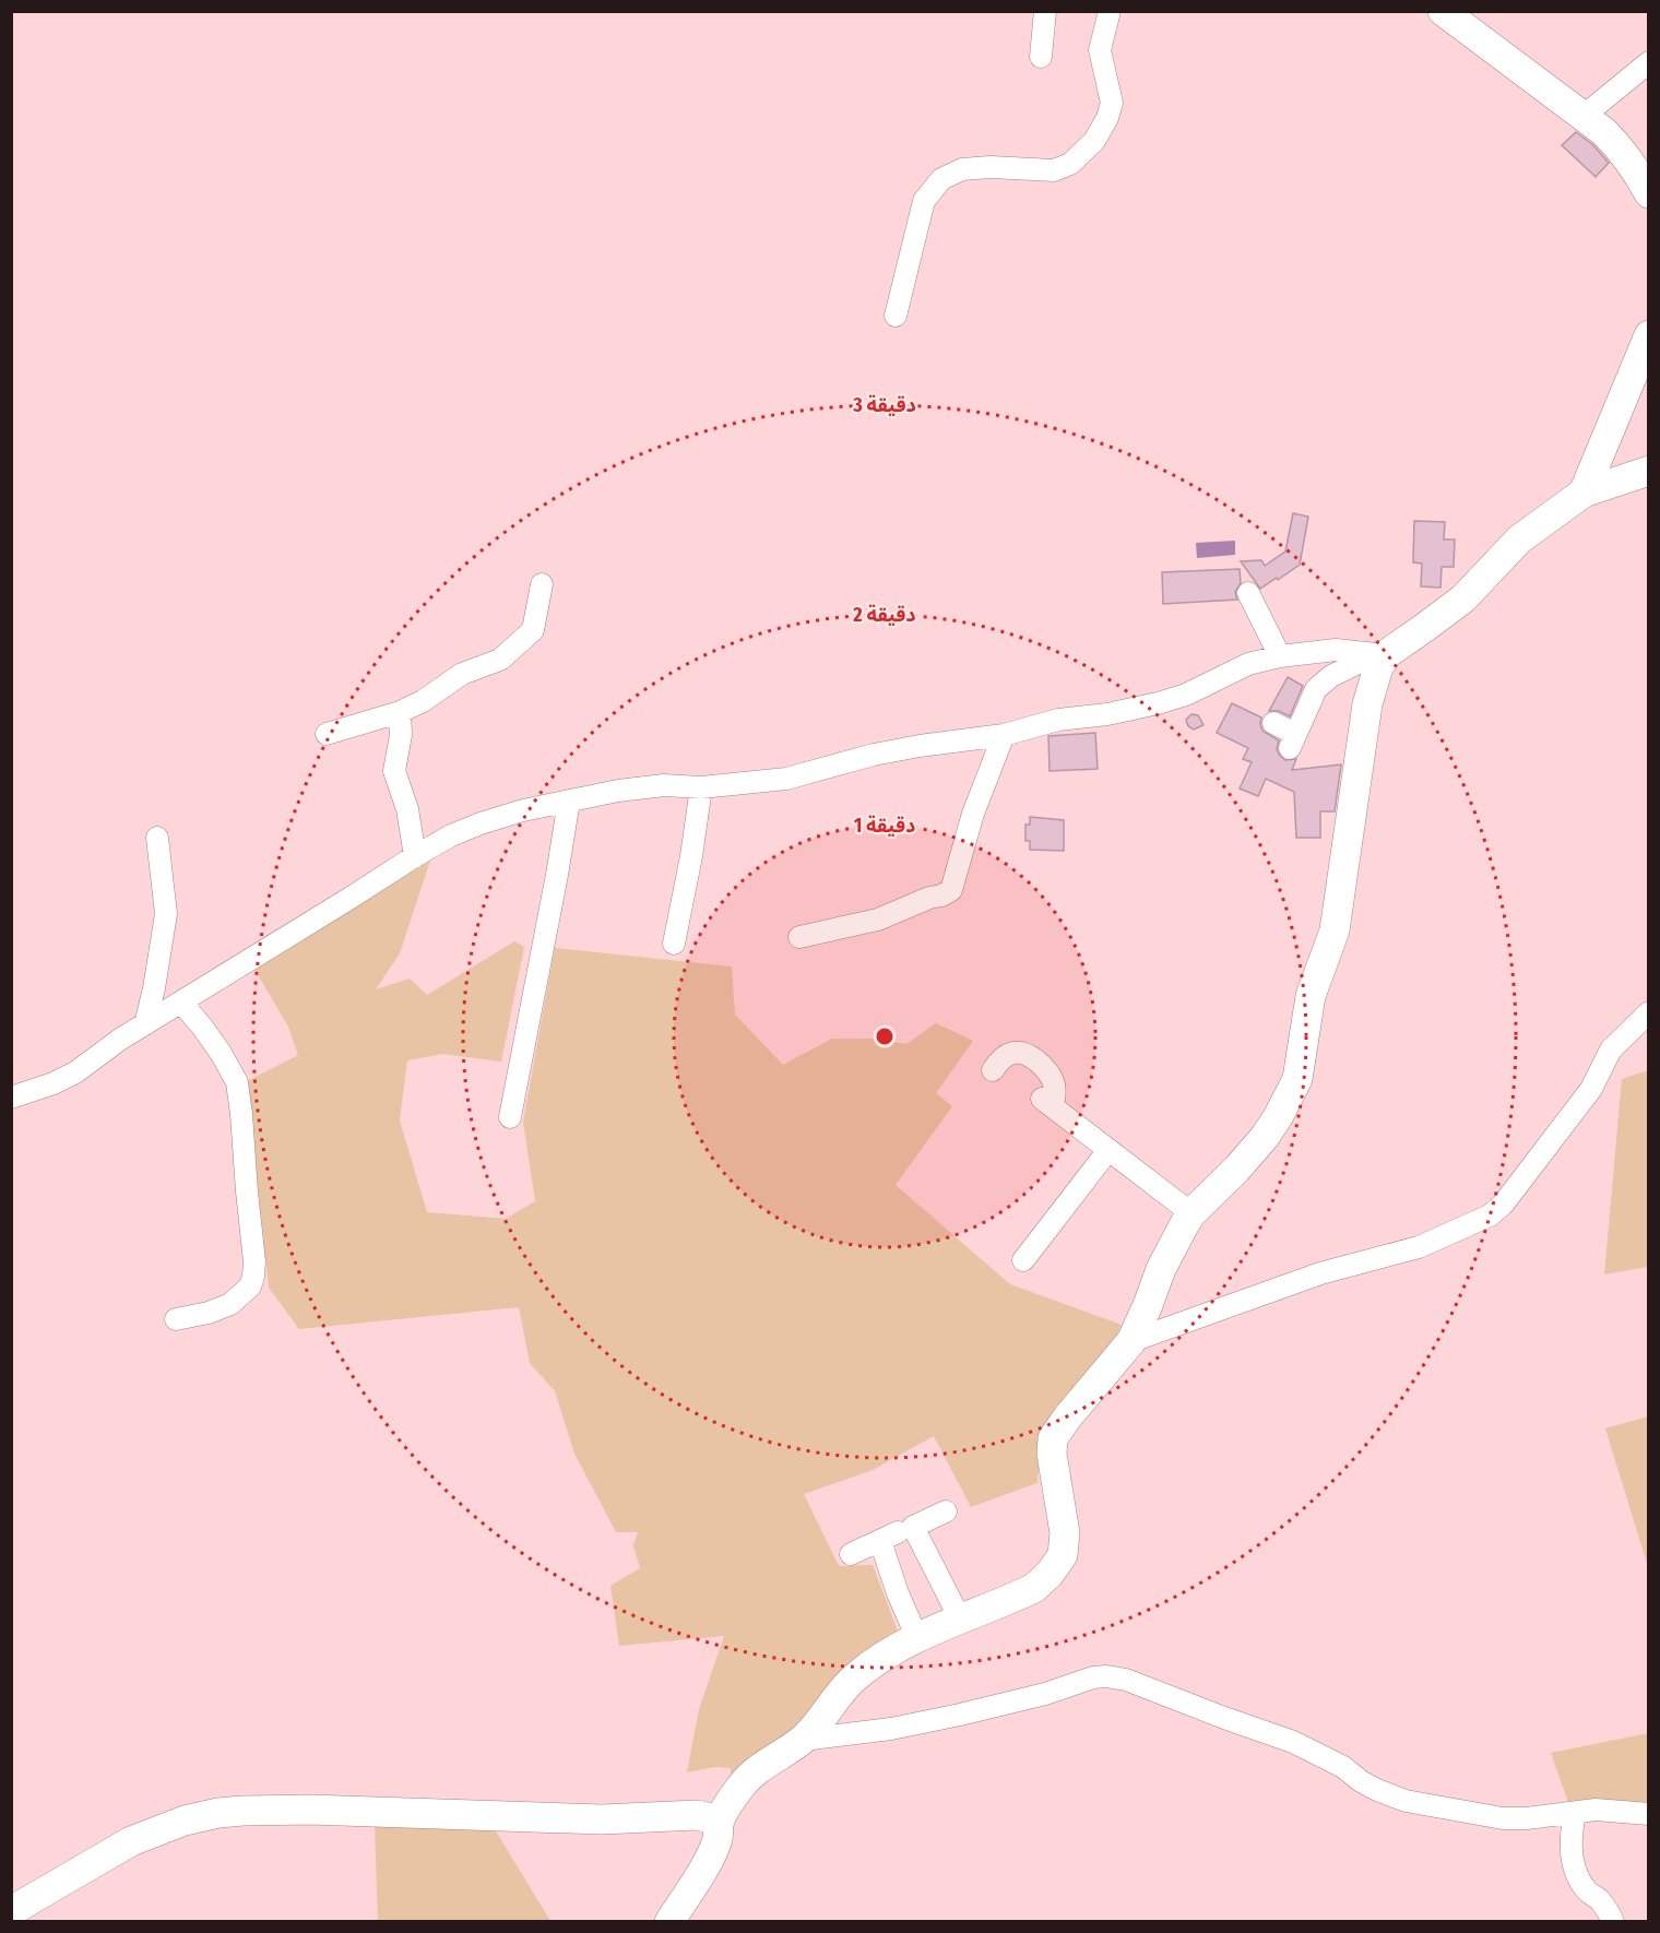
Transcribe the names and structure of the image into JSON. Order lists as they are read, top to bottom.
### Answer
{
  "rings": ["3 دقيقة", "2 دقيقة", "1 دقيقة"]
}
